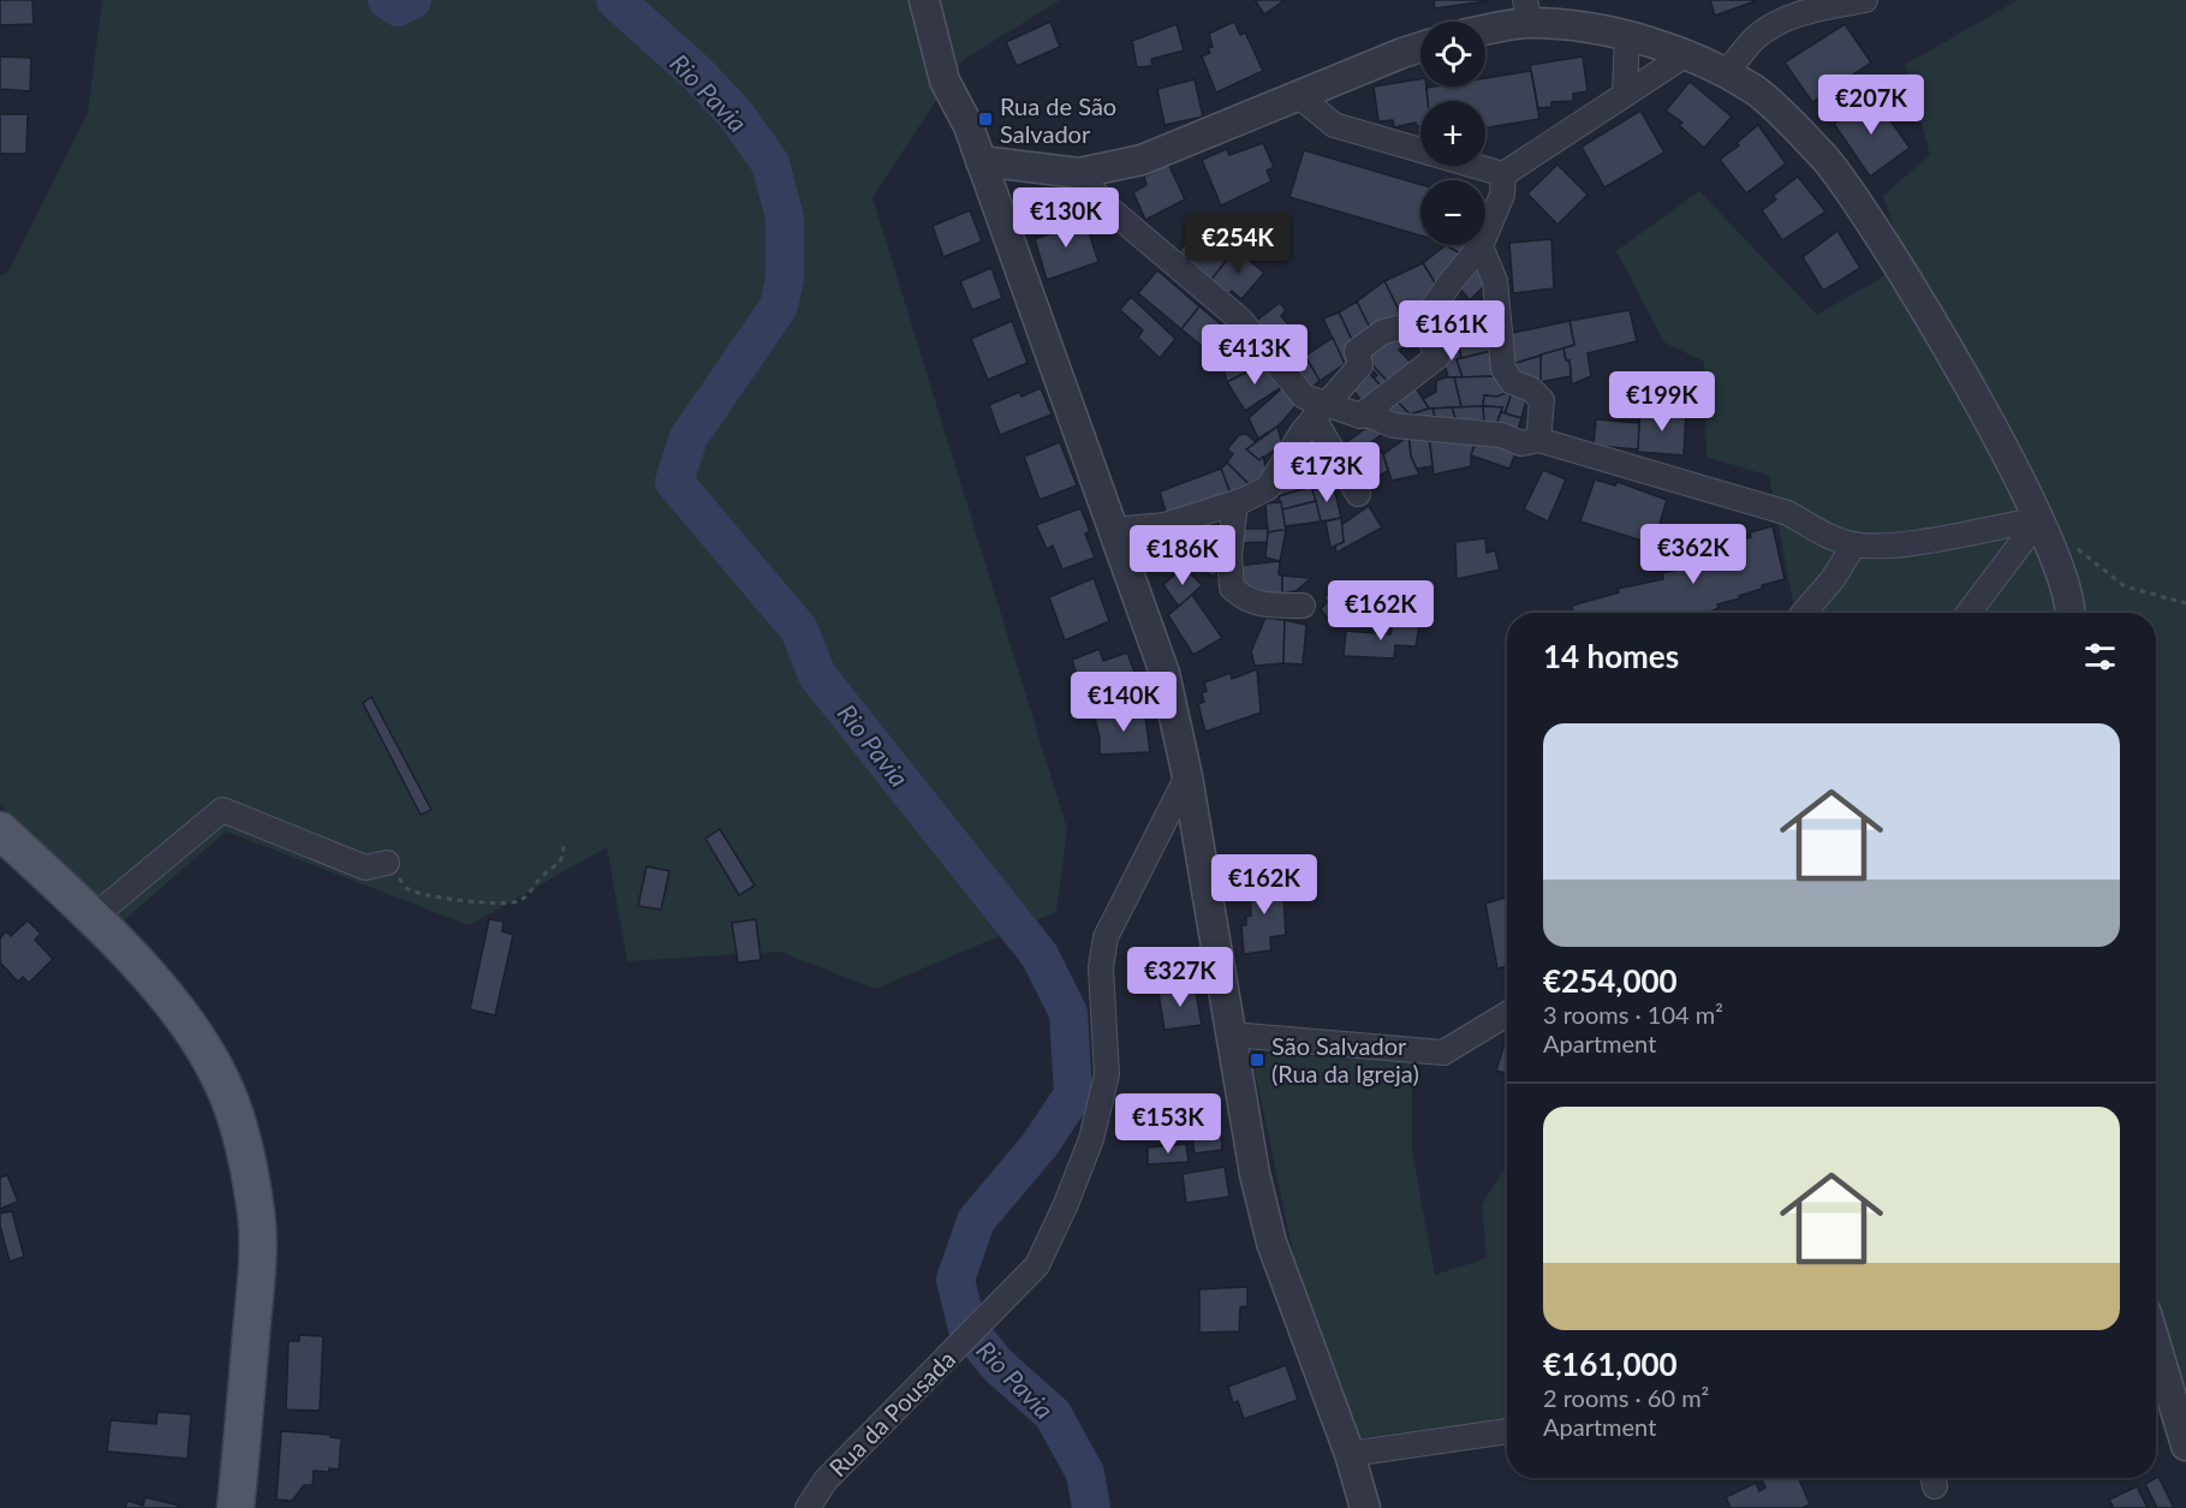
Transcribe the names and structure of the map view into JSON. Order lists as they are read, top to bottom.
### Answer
{
  "streets": {
    "street": ["Rua da Pousada"]
  },
  "water": ["Rio Pavia"],
  "places": {
    "transit": ["Rua de São Salvador", "São Salvador (Rua da Igreja)"]
  },
  "page": {
    "map_buttons": ["+", "−"],
    "price": [
      "€207K",
      "€130K",
      "€254K",
      "€161K",
      "€413K",
      "€199K",
      "€173K",
      "€362K",
      "€186K",
      "€162K",
      "€140K",
      "€162K",
      "€327K",
      "€153K"
    ],
    "heading": "14 homes",
    "list": [
      {
        "name": "€254,000",
        "note": "3 rooms · 104 m² · Apartment"
      },
      {
        "name": "€161,000",
        "note": "2 rooms · 60 m² · Apartment"
      }
    ]
  }
}
